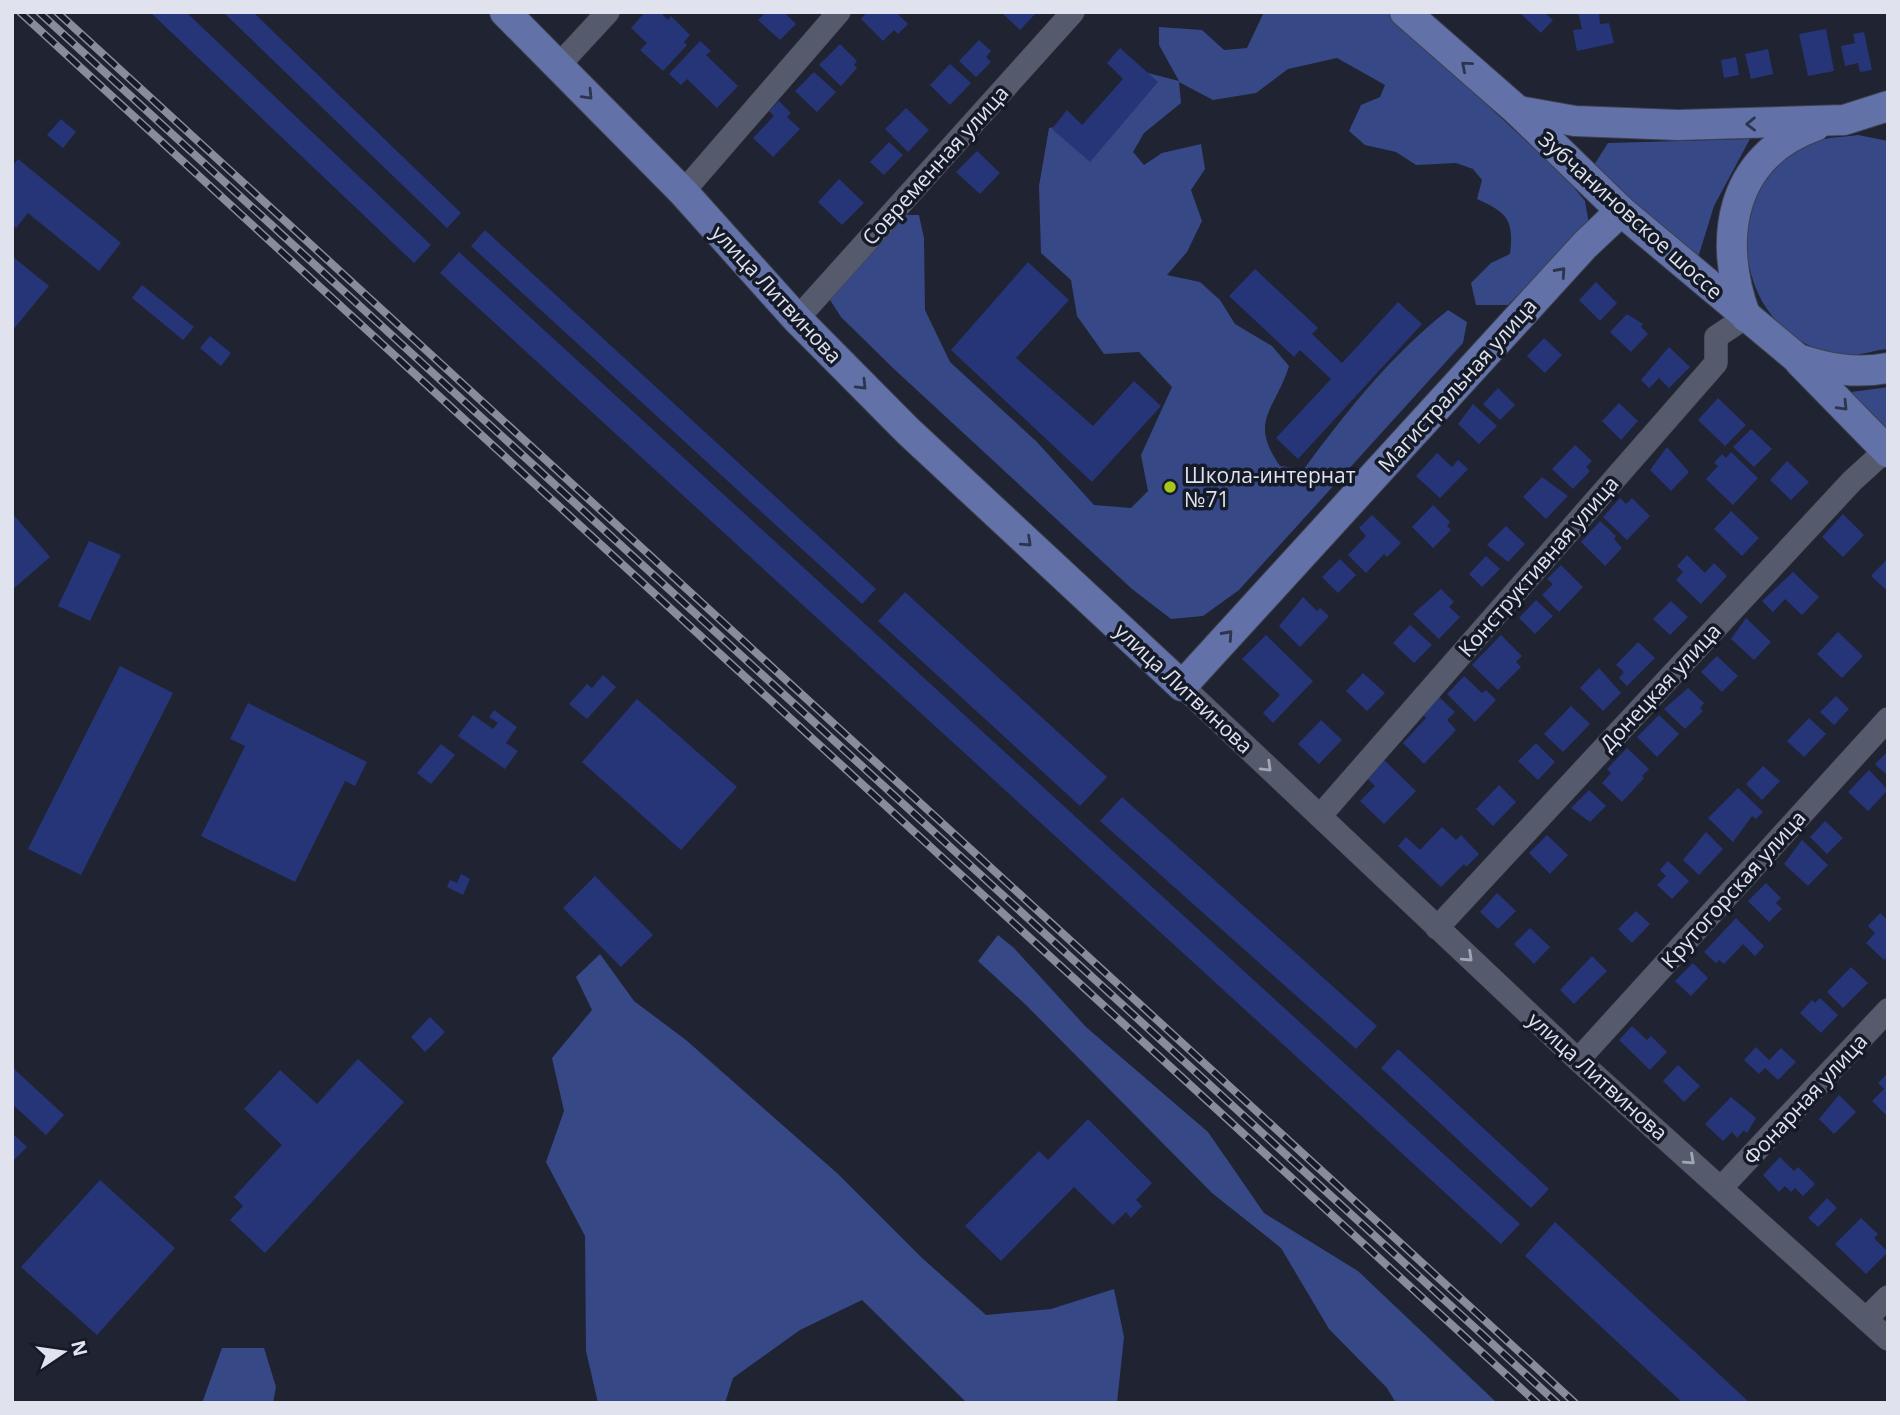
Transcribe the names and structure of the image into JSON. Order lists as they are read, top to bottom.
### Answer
{
  "streets": {
    "main road": ["Зубчаниновское шоссе", "улица Литвинова", "Магистральная улица"],
    "street": [
      "Современная улица",
      "Конструктивная улица",
      "Донецкая улица",
      "Крутогорская улица",
      "Фонарная улица"
    ]
  },
  "crossings": [
    ["Современная улица", "улица Литвинова"],
    ["Зубчаниновское шоссе", "Магистральная улица"],
    ["Зубчаниновское шоссе", "Конструктивная улица"],
    ["улица Литвинова", "Магистральная улица"],
    ["улица Литвинова", "Конструктивная улица"],
    ["улица Литвинова", "Донецкая улица"],
    ["улица Литвинова", "Крутогорская улица"],
    ["улица Литвинова", "Фонарная улица"]
  ],
  "one_way": ["Зубчаниновское шоссе", "улица Литвинова", "Магистральная улица"],
  "places": ["Школа-интернат №71"],
  "north": "right"
}
